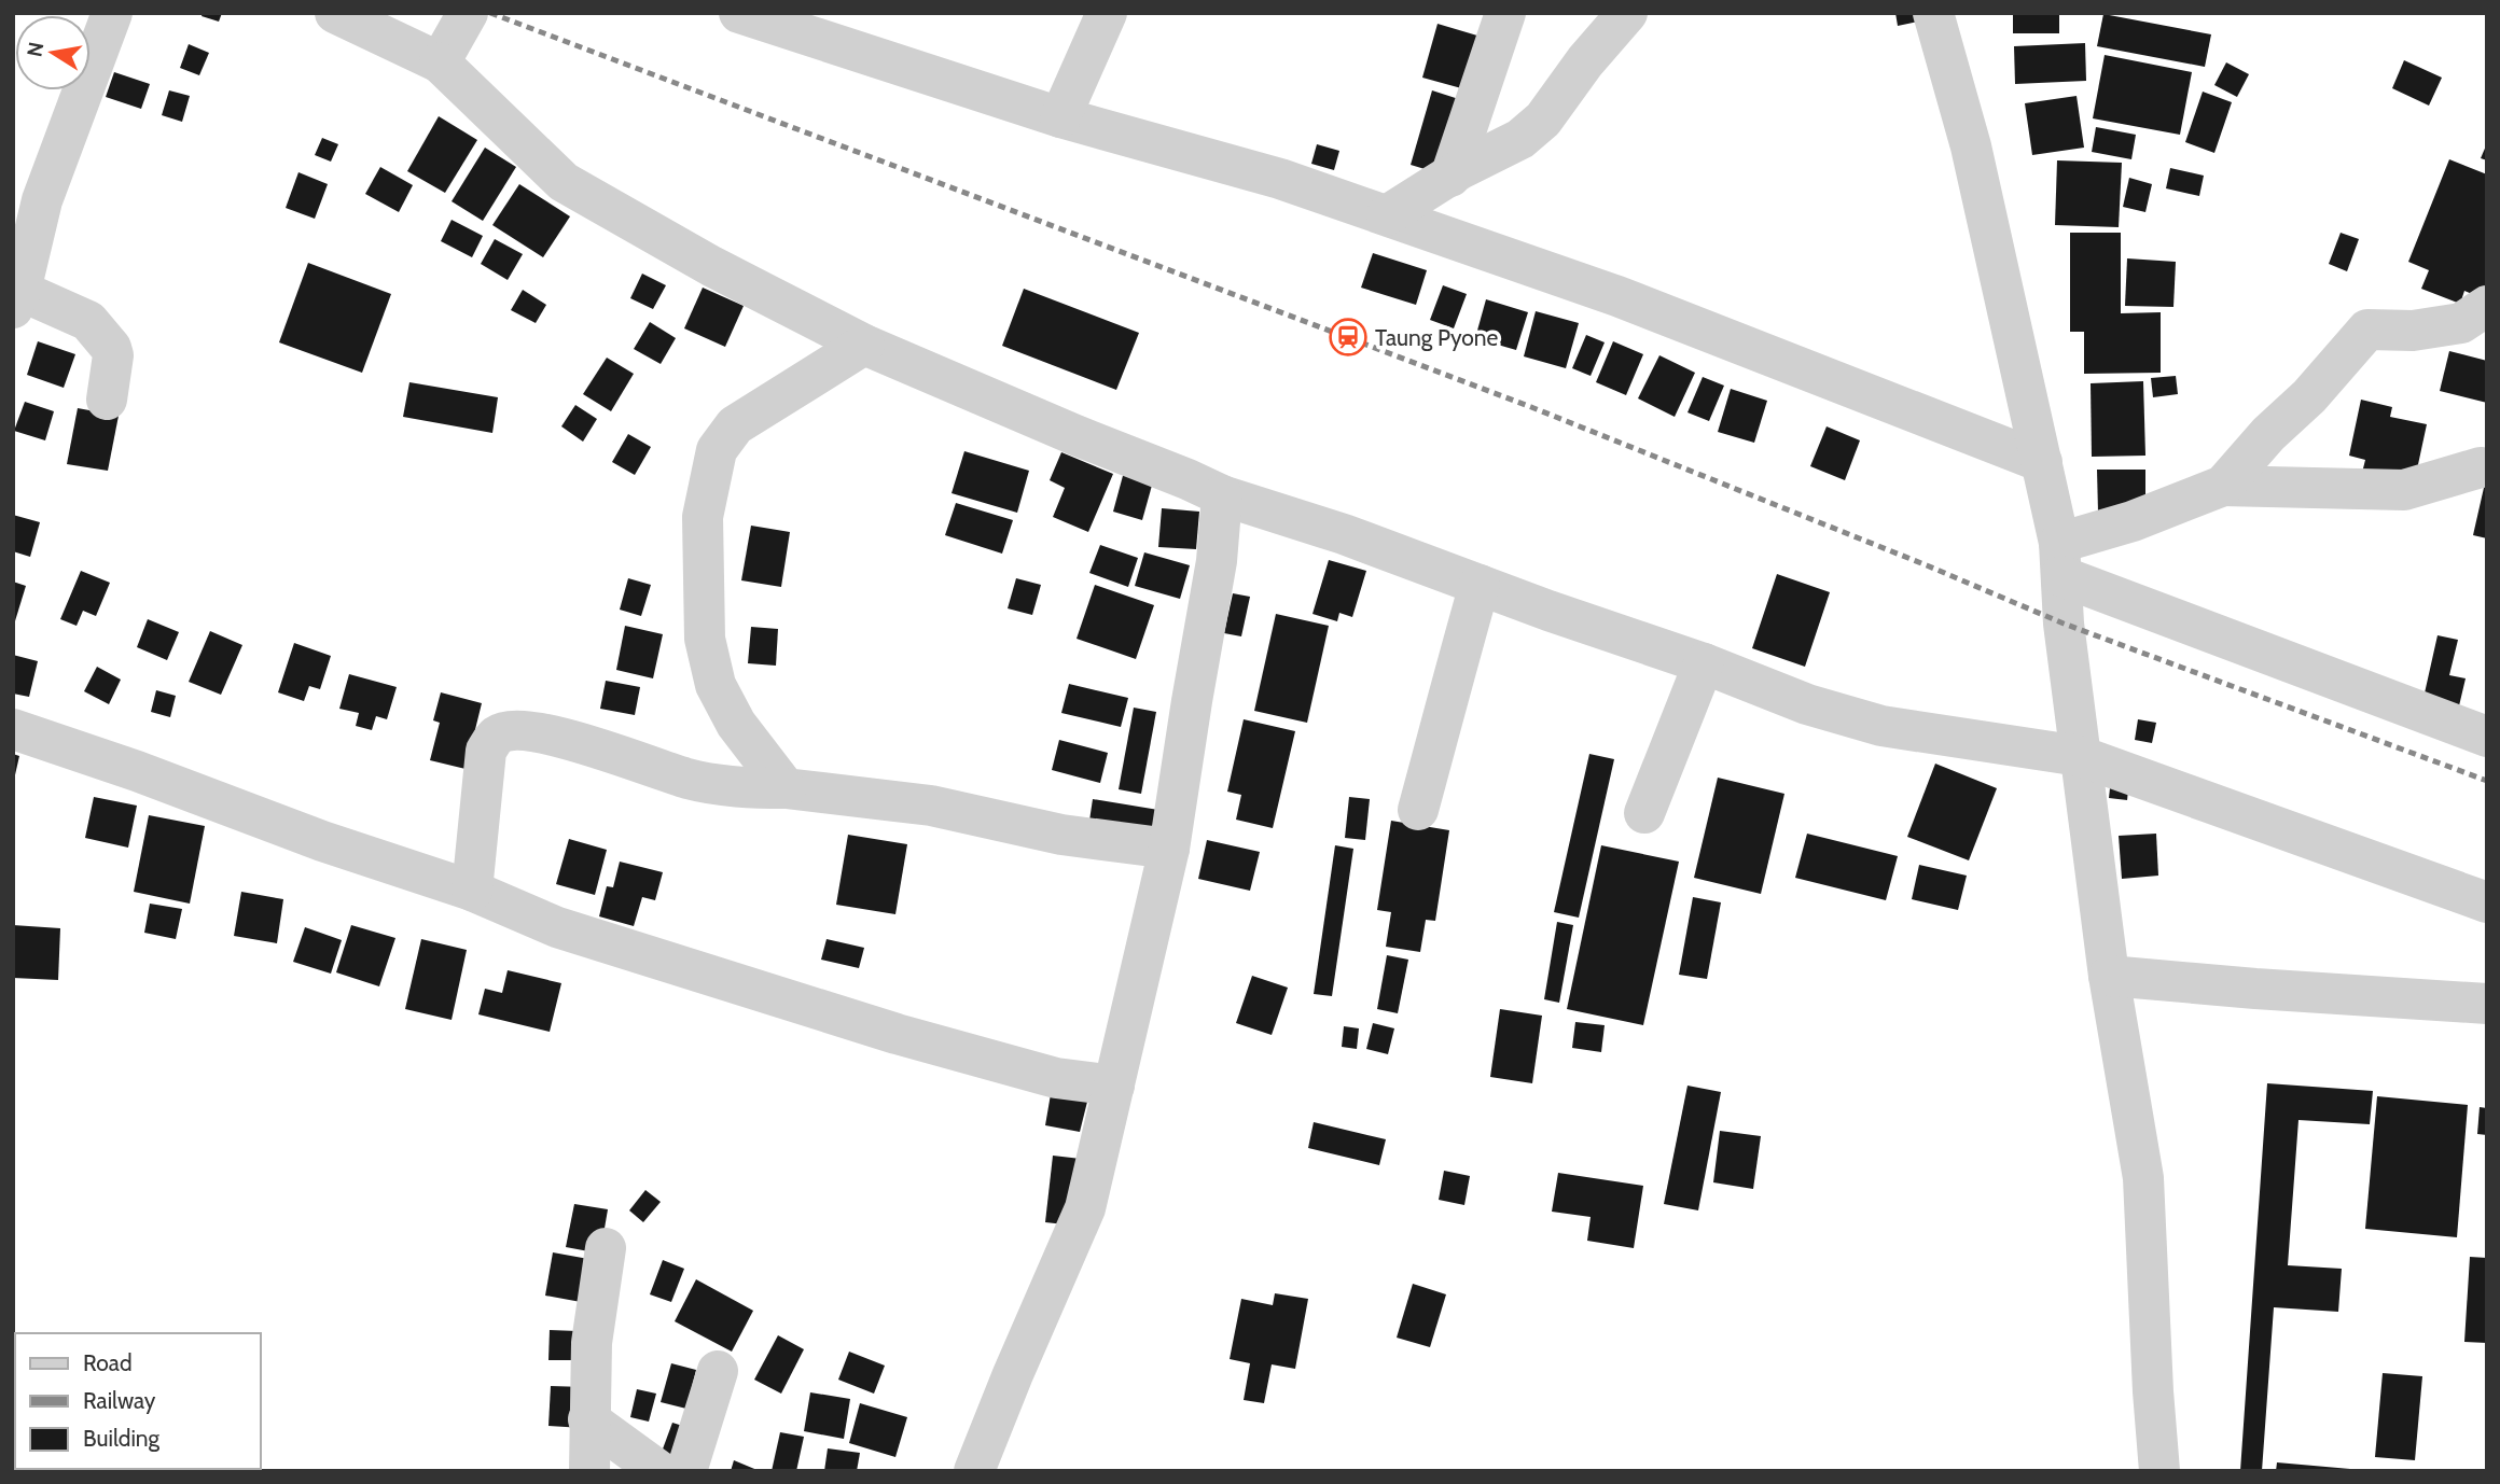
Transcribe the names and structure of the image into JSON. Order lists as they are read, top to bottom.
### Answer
{
  "places": {
    "station": ["Taung Pyone"]
  },
  "legend": ["Road", "Railway", "Building"],
  "north": "left"
}
